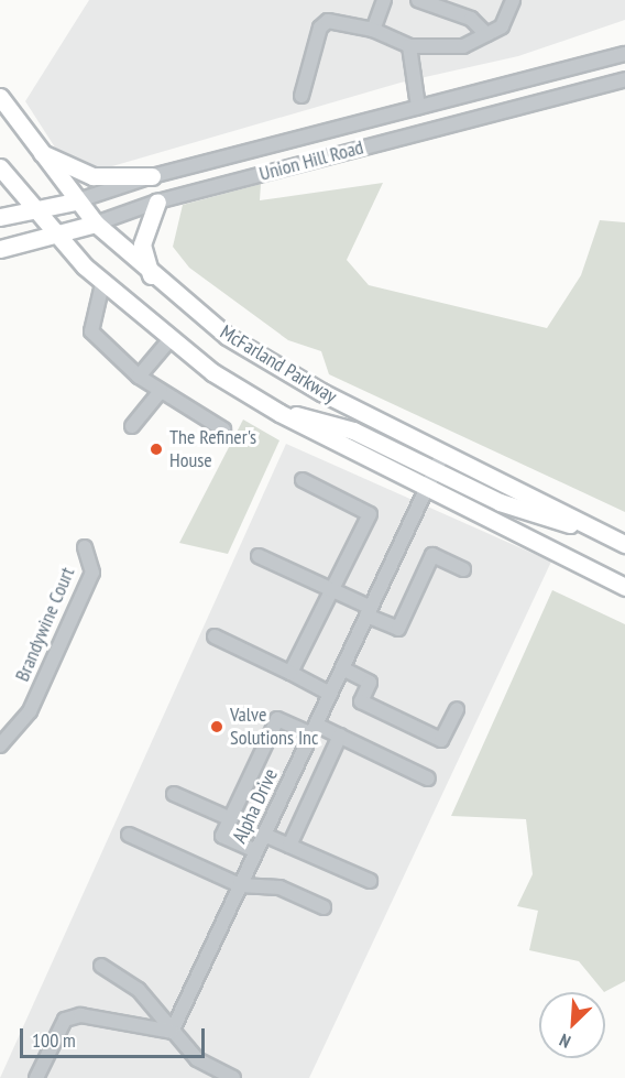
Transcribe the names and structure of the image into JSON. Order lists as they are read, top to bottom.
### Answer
{
  "streets": {
    "main road": ["Union Hill Road", "McFarland Parkway"],
    "street": ["Brandywine Court", "Alpha Drive"]
  },
  "crossings": [
    ["Union Hill Road", "McFarland Parkway"],
    ["McFarland Parkway", "Alpha Drive"]
  ],
  "places": ["The Refiner's House", "Valve Solutions Inc"],
  "scale_bar": "100 m",
  "north": "bottom left"
}
